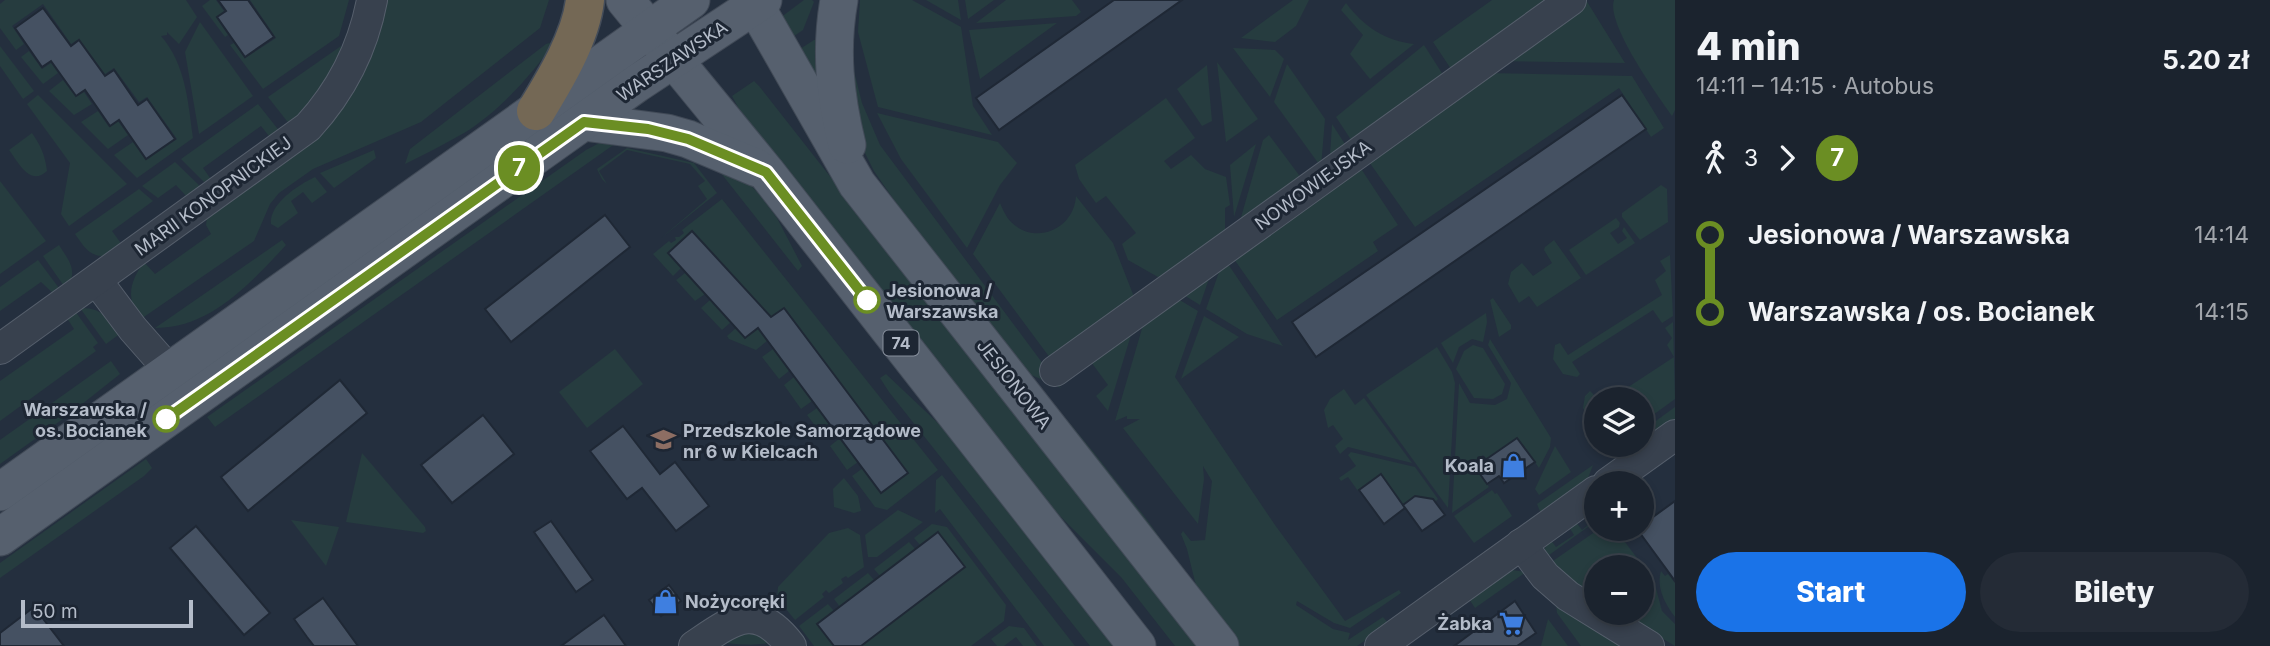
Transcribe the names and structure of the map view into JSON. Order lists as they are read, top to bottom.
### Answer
{
  "streets": {
    "main road": ["WARSZAWSKA", "74", "JESIONOWA"],
    "street": ["NOWOWIEJSKA", "MARII KONOPNICKIEJ"]
  },
  "crossings": [
    ["WARSZAWSKA", "74"],
    ["WARSZAWSKA", "JESIONOWA"]
  ],
  "places": {
    "other": ["Jesionowa / Warszawska", "Warszawska / os. Bocianek"],
    "school or university": ["Przedszkole Samorządowe nr 6 w Kielcach"],
    "shop": ["Koala", "Nożycoręki"],
    "supermarket": ["Żabka"]
  },
  "lines": ["bus line 7"],
  "scale_bar": "50 m",
  "page": {
    "on_map": "7",
    "heading": ["4 min", "14:11 – 14:15 · Autobus", "5.20 zł"],
    "legs": ["3", "7"],
    "list": [
      {
        "name": "Jesionowa / Warszawska",
        "value": "14:14"
      },
      {
        "name": "Warszawska / os. Bocianek",
        "value": "14:15"
      }
    ],
    "map_buttons": ["+", "−"],
    "buttons": ["Start", "Bilety"],
    "scale": "50 m"
  }
}
